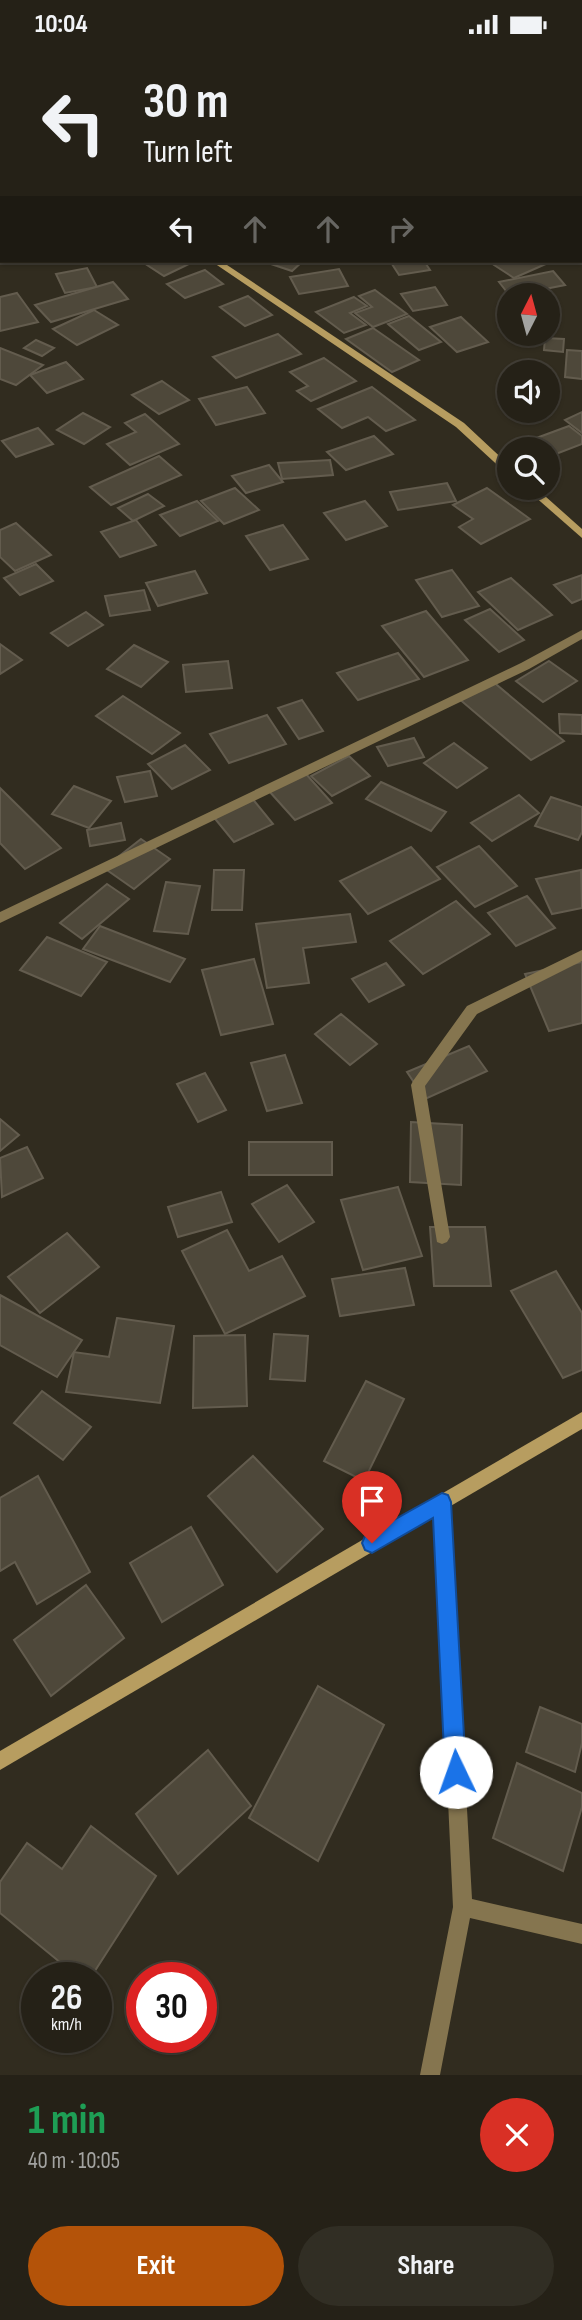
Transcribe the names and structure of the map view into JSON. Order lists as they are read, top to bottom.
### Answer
{
  "north": "top",
  "page": {
    "status": "10:04",
    "turn": ["30 m", "Turn left"],
    "speed": "26 km/h",
    "limit": "30",
    "heading": ["1 min", "40 m · 10:05"],
    "buttons": ["Exit", "Share"]
  }
}
